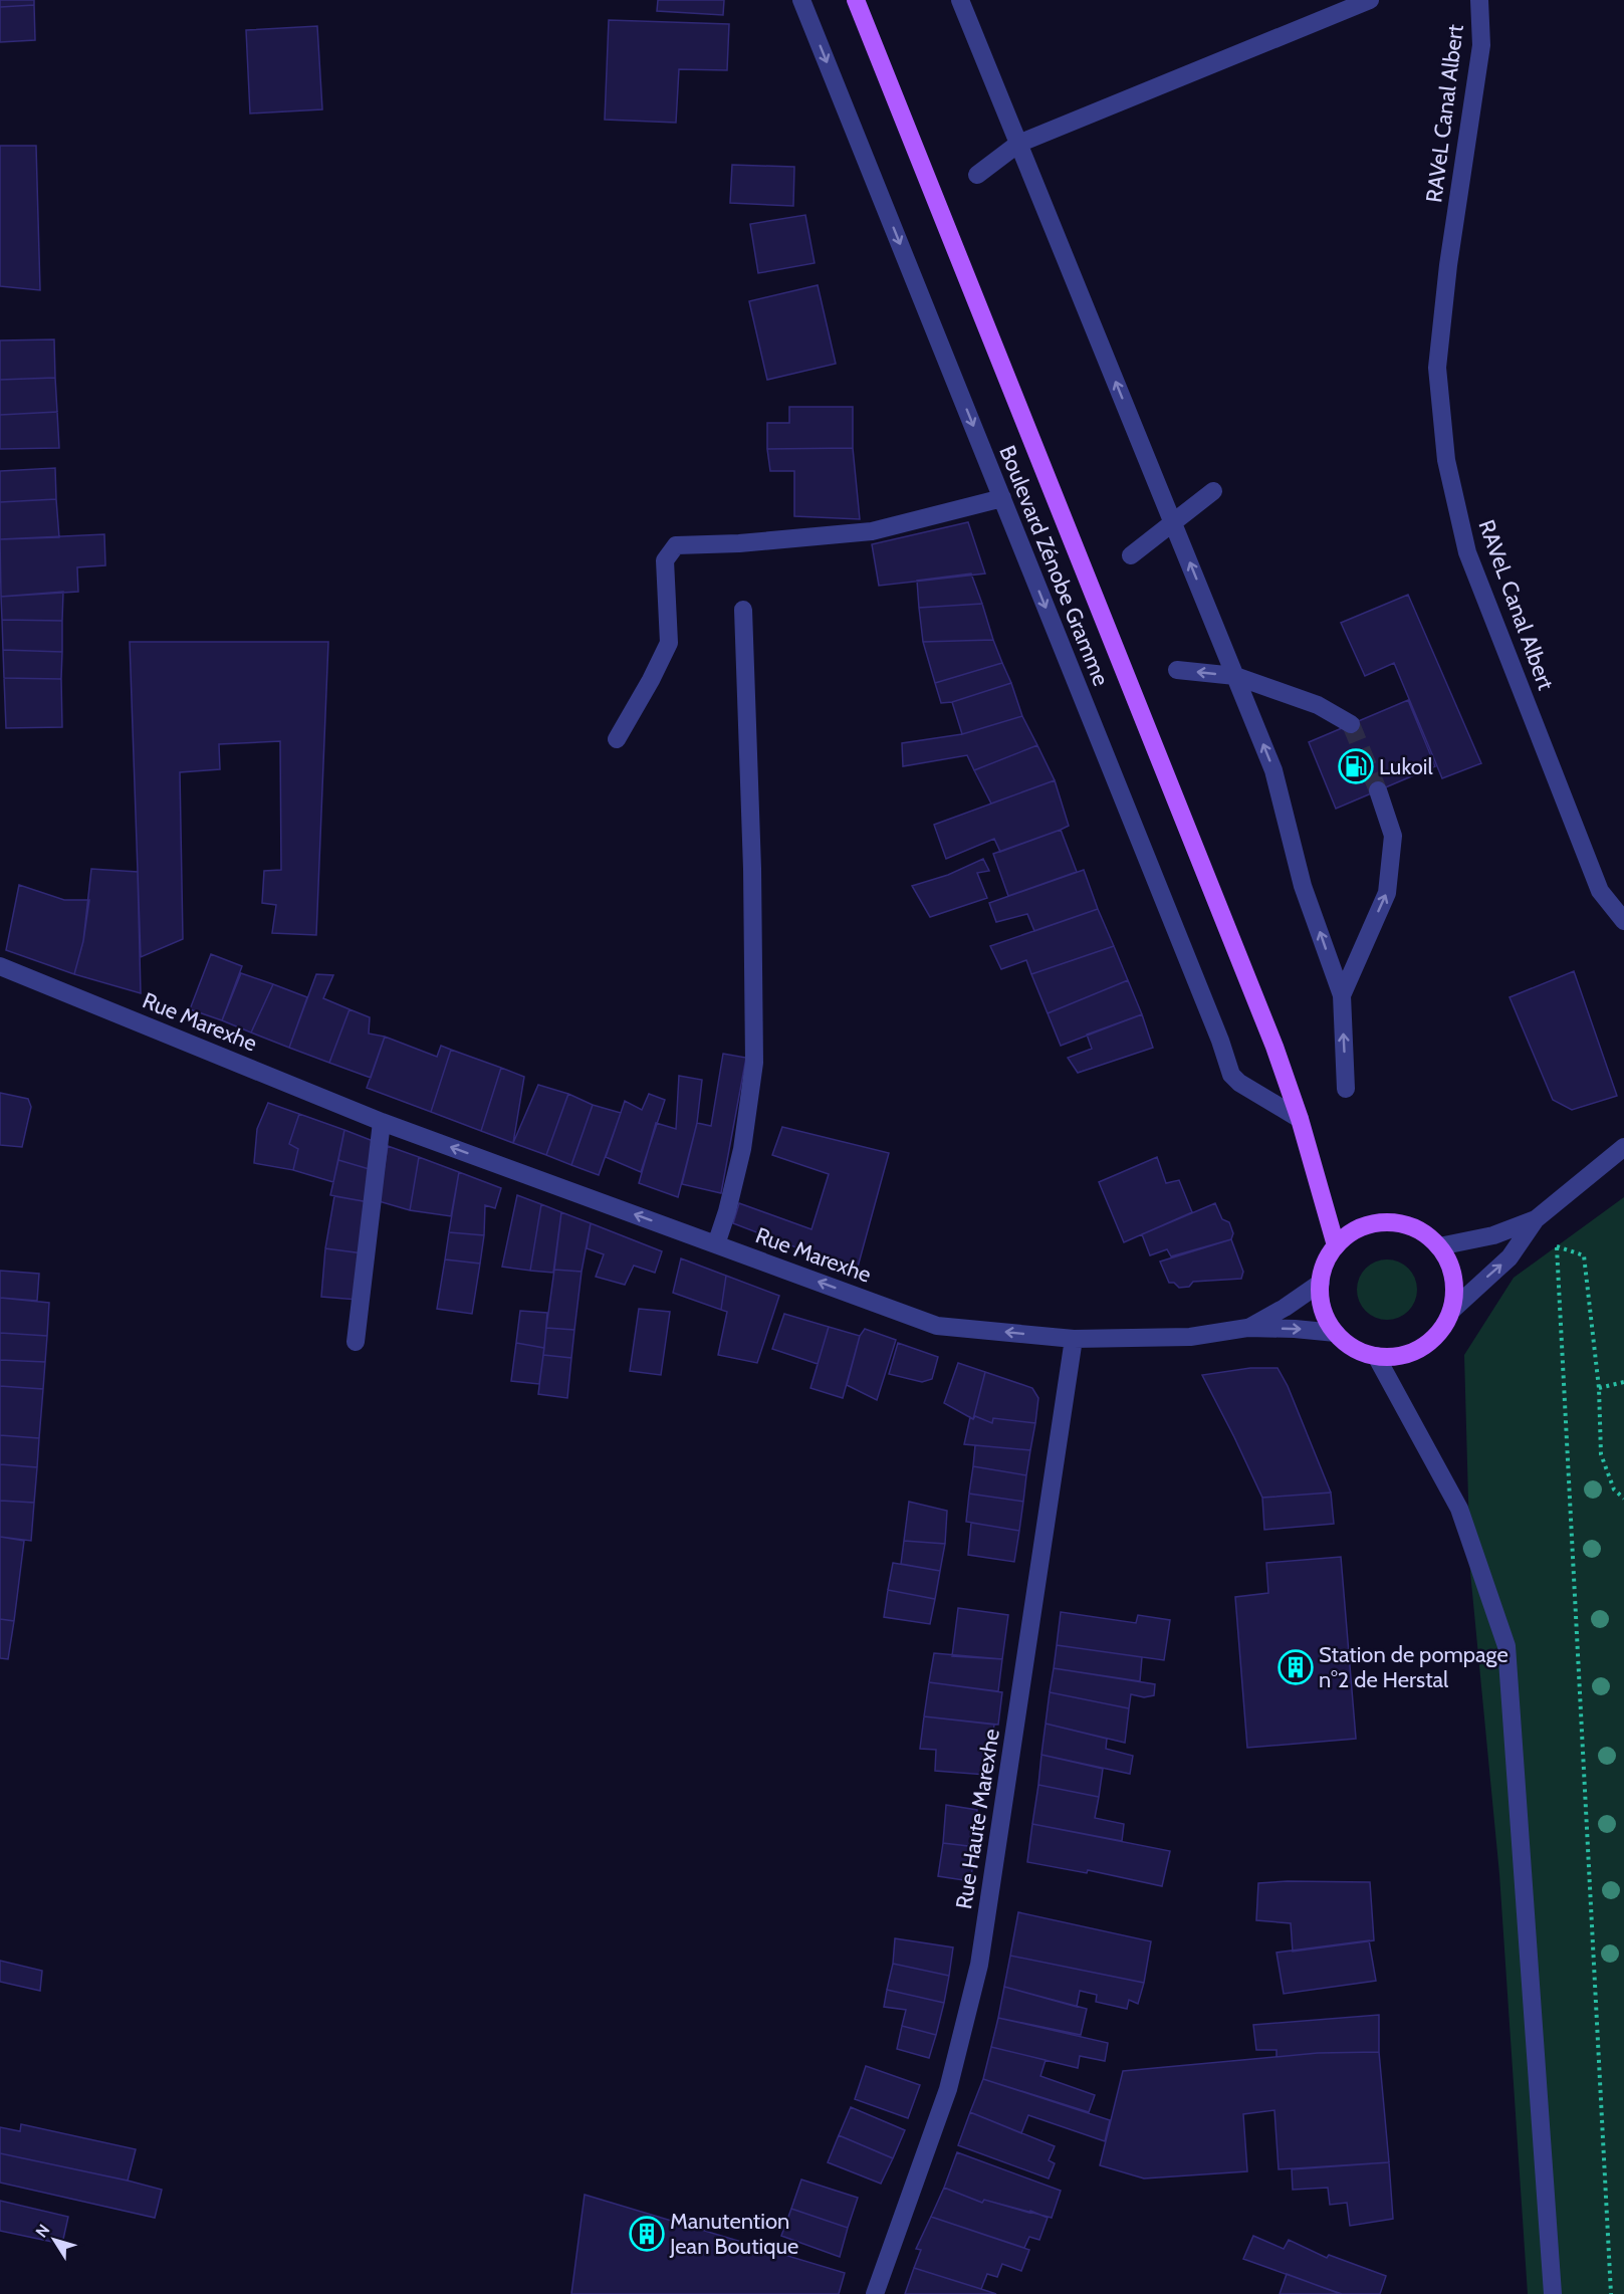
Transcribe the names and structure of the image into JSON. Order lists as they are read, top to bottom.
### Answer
{
  "streets": {
    "main road": ["Boulevard Zénobe Gramme"],
    "street": ["RAVeL Canal Albert", "Rue Marexhe", "Rue Haute Marexhe"]
  },
  "crossings": [
    ["Boulevard Zénobe Gramme", "Rue Marexhe"],
    ["Rue Marexhe", "Rue Haute Marexhe"]
  ],
  "places": {
    "fuel station": ["Lukoil"],
    "building": ["Station de pompage n°2 de Herstal", "Manutention Jean Boutique"]
  },
  "north": "top left"
}
